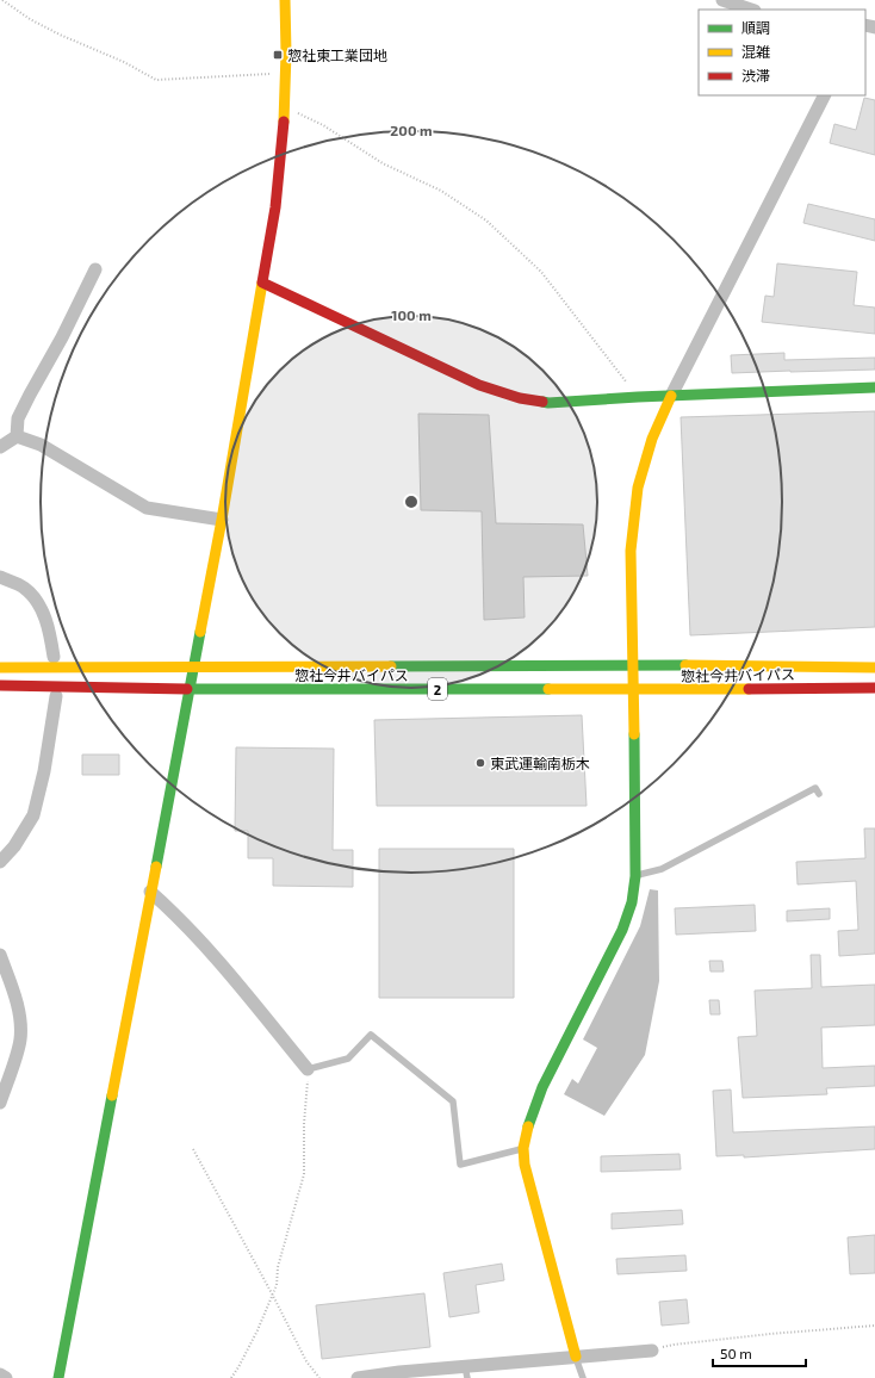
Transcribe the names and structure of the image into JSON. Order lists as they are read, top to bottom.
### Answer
{
  "streets": {
    "street": ["惣社今井バイパス", "2"]
  },
  "places": {
    "transit": ["惣社東工業団地"],
    "other": ["東武運輸南栃木"]
  },
  "legend": ["順調", "混雑", "渋滞"],
  "scale_bar": "50 m",
  "rings": ["200 m", "100 m"]
}
